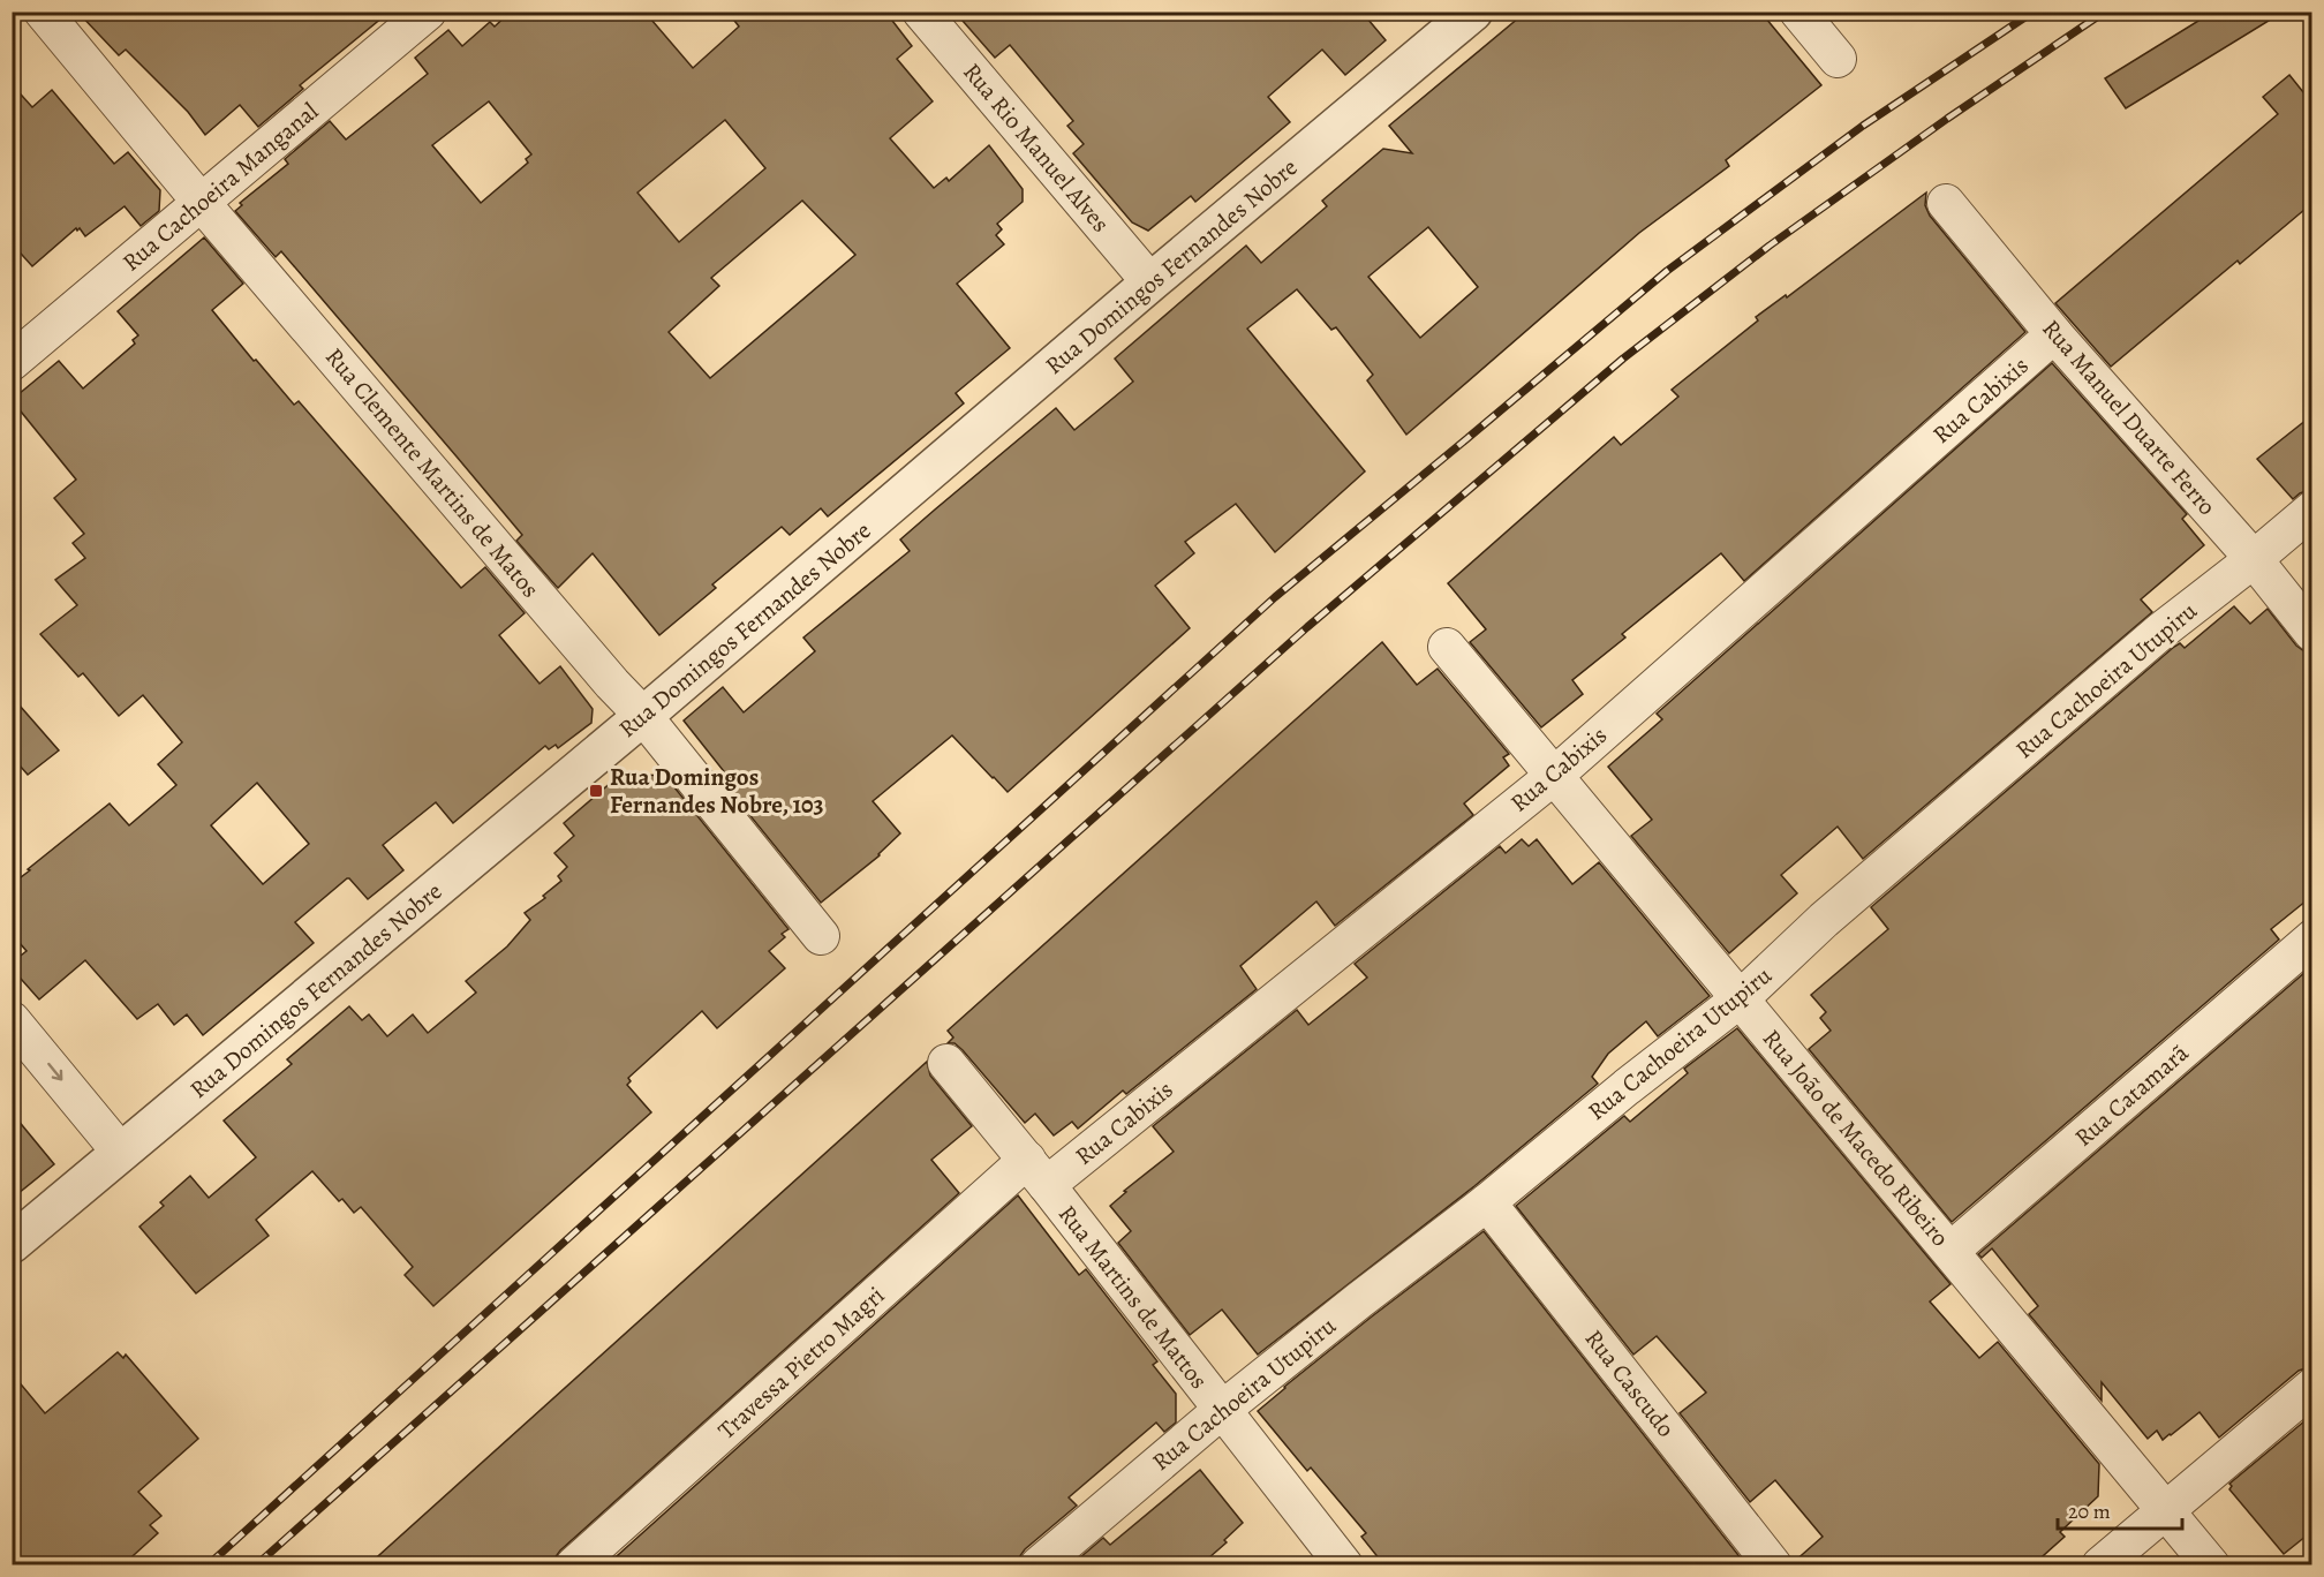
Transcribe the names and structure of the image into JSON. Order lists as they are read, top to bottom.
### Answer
{
  "streets": {
    "street": [
      "Rua Rio Manuel Alves",
      "Rua Cachoeira Manganal",
      "Rua Domingos Fernandes Nobre",
      "Rua Cabixis",
      "Rua Manuel Duarte Ferro",
      "Rua Clemente Martins de Matos",
      "Rua Cachoeira Utupiru",
      "Rua Catamarã",
      "Rua João de Macedo Ribeiro",
      "Rua Martins de Mattos",
      "Travessa Pietro Magri",
      "Rua Cascudo"
    ]
  },
  "crossings": [
    ["Rua Rio Manuel Alves", "Rua Domingos Fernandes Nobre"],
    ["Rua Cachoeira Manganal", "Rua Clemente Martins de Matos"],
    ["Rua Domingos Fernandes Nobre", "Rua Clemente Martins de Matos"],
    ["Rua Cabixis", "Rua Manuel Duarte Ferro"],
    ["Rua Cabixis", "Rua João de Macedo Ribeiro"],
    ["Rua Cabixis", "Rua Martins de Mattos"],
    ["Rua Cabixis", "Travessa Pietro Magri"],
    ["Rua Manuel Duarte Ferro", "Rua Cachoeira Utupiru"],
    ["Rua Cachoeira Utupiru", "Rua João de Macedo Ribeiro"],
    ["Rua Cachoeira Utupiru", "Rua Martins de Mattos"],
    ["Rua Cachoeira Utupiru", "Rua Cascudo"],
    ["Rua Catamarã", "Rua João de Macedo Ribeiro"],
    ["Rua Martins de Mattos", "Travessa Pietro Magri"]
  ],
  "places": {
    "transit": ["Rua Domingos Fernandes Nobre, 103"]
  },
  "scale_bar": "20 m"
}
